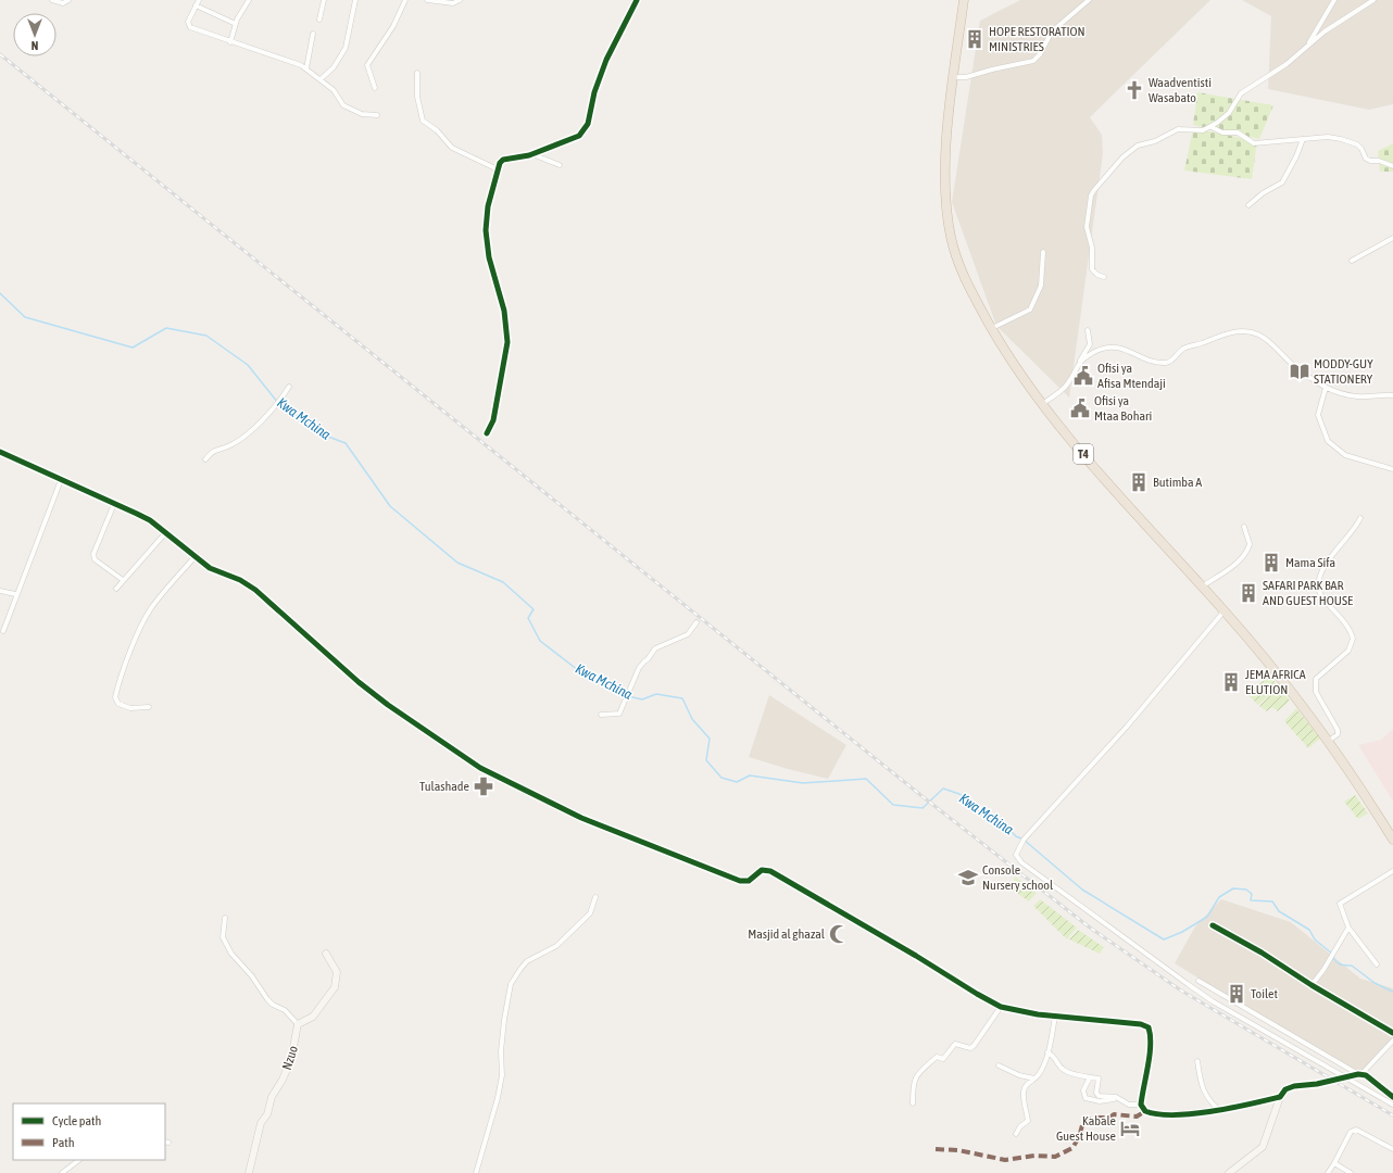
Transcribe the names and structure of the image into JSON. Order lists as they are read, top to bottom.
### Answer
{
  "streets": {
    "highway": ["T4"],
    "street": ["Nzuo"]
  },
  "water": ["Kwa Mchina"],
  "places": {
    "building": [
      "HOPE RESTORATION MINISTRIES",
      "Butimba A",
      "Mama Sifa",
      "SAFARI PARK BAR AND GUEST HOUSE",
      "JEMA AFRICA ELUTION",
      "Toilet"
    ],
    "church": ["Waadventisti Wasabato"],
    "library": ["MODDY-GUY STATIONERY"],
    "public building": ["Ofisi ya Afisa Mtendaji", "Ofisi ya Mtaa Bohari"],
    "pharmacy": ["Tulashade"],
    "school or university": ["Console Nursery school"],
    "mosque": ["Masjid al ghazal"],
    "hotel": ["Kabale Guest House"]
  },
  "legend": ["Cycle path", "Path"],
  "north": "bottom"
}
